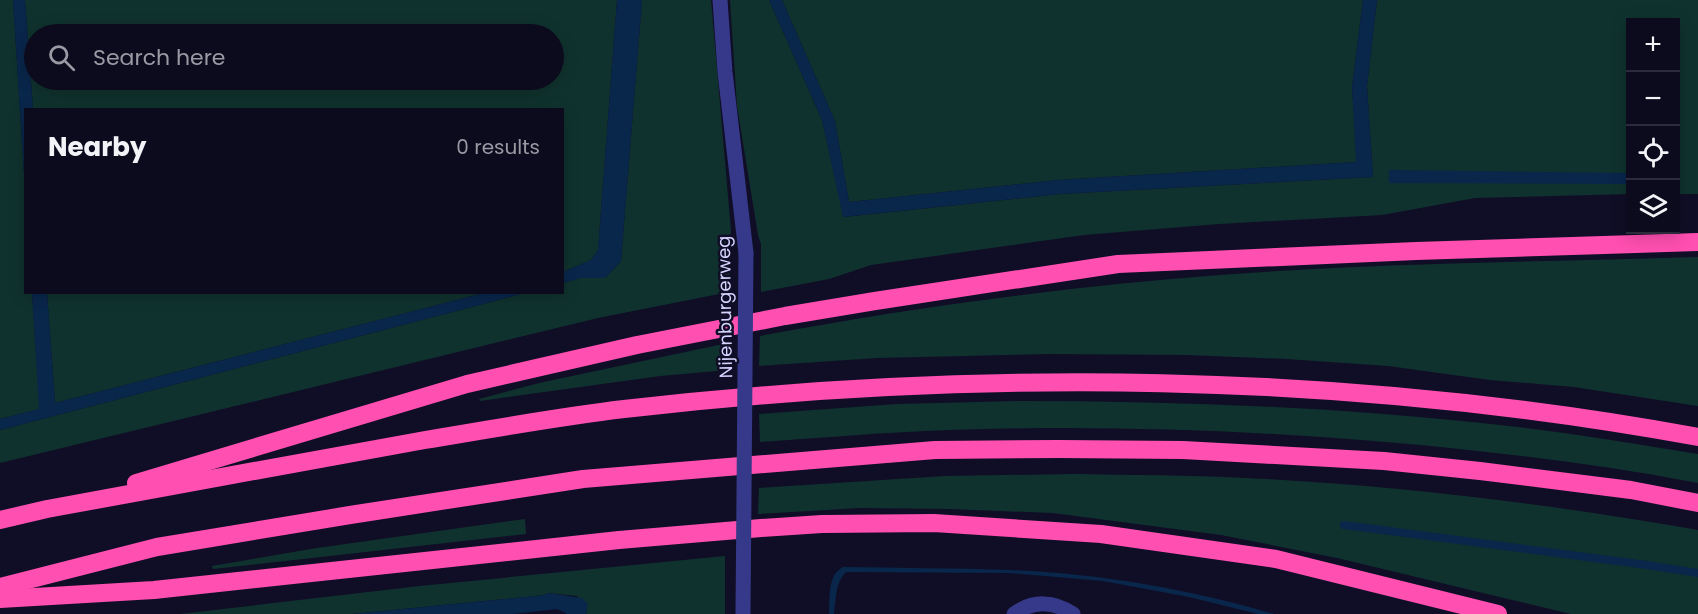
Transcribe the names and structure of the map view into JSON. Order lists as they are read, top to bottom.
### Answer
{
  "streets": {
    "street": ["Nijenburgerweg"]
  },
  "page": {
    "map_buttons": ["+", "−"],
    "search": "Search here",
    "heading": ["Nearby", "0 results"]
  }
}
